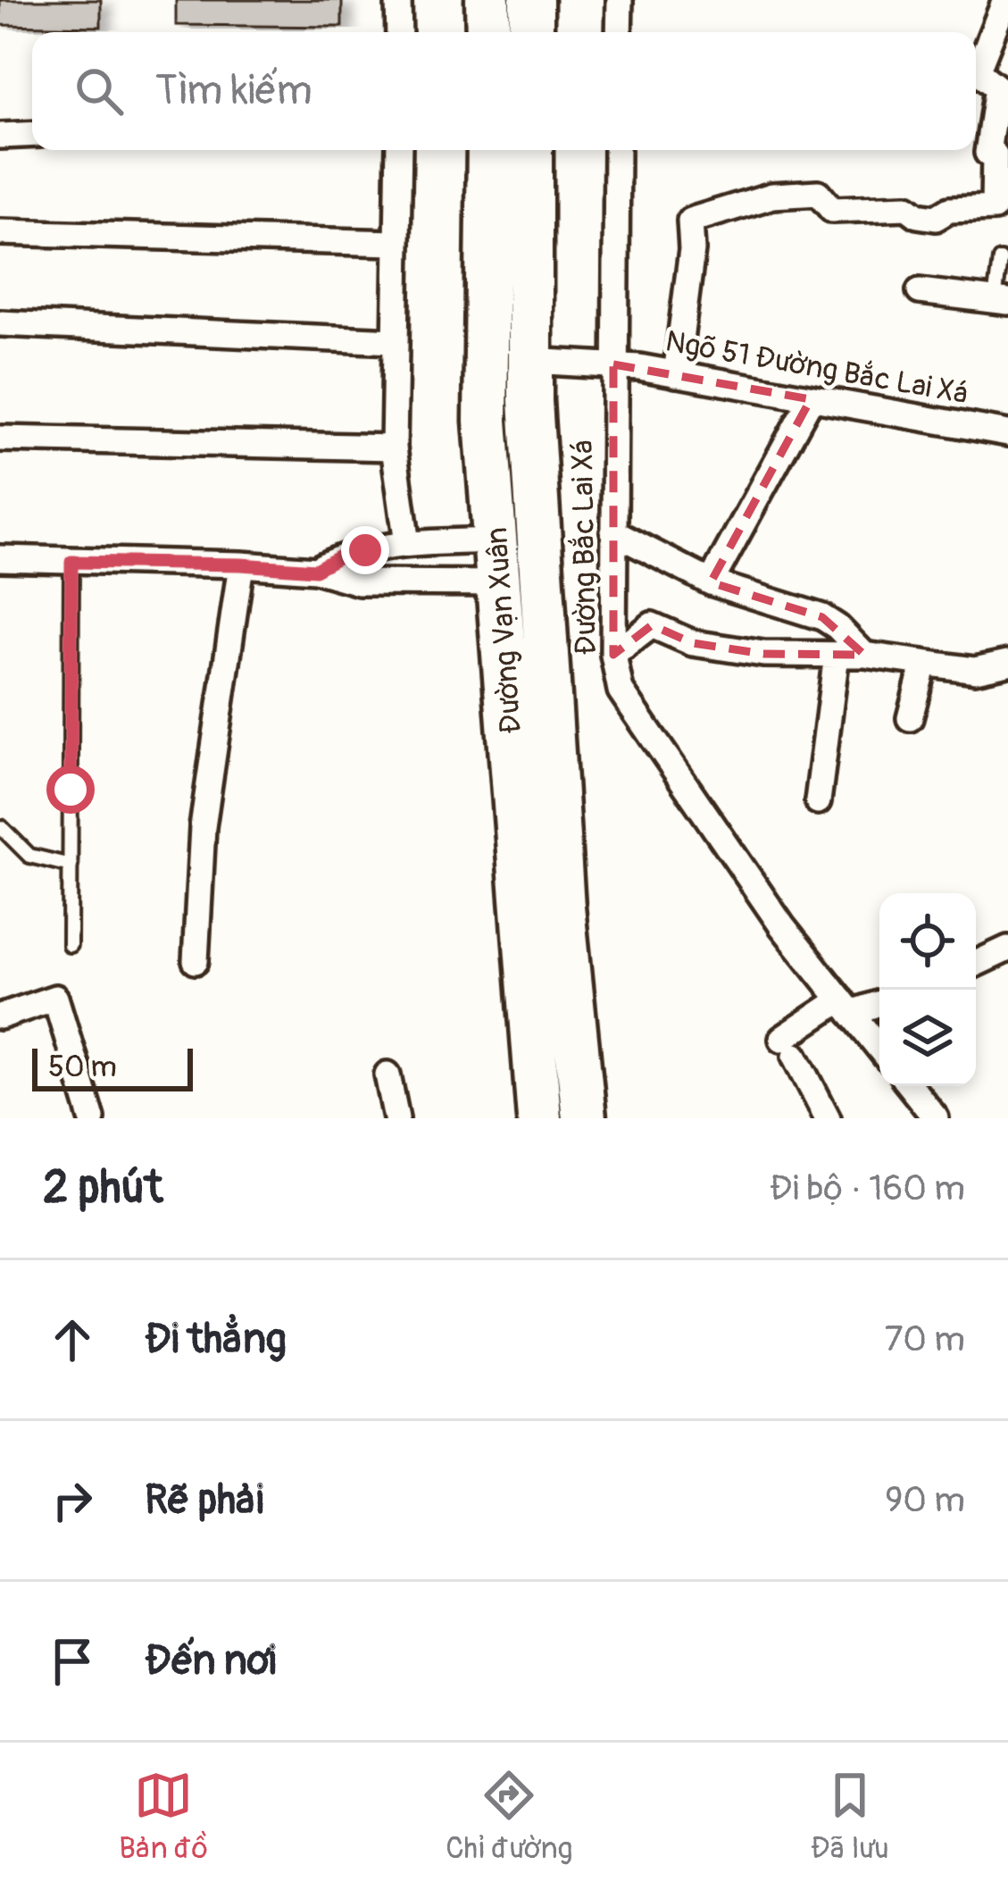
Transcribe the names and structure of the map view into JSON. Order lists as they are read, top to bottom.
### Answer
{
  "streets": {
    "highway": ["Đường Vạn Xuân"],
    "street": ["Ngõ 51 Đường Bắc Lai Xá", "Đường Bắc Lai Xá"]
  },
  "crossings": [
    ["Ngõ 51 Đường Bắc Lai Xá", "Đường Bắc Lai Xá"],
    ["Ngõ 51 Đường Bắc Lai Xá", "Đường Vạn Xuân"]
  ],
  "scale_bar": "50 m",
  "page": {
    "search": "Tìm kiếm",
    "scale": "50 m",
    "heading": ["2 phút", "Đi bộ · 160 m"],
    "list": [
      ["Đi thẳng", "70 m"],
      ["Rẽ phải", "90 m"],
      "Đến nơi"
    ],
    "nav": ["Bản đồ", "Chỉ đường", "Đã lưu"]
  }
}
